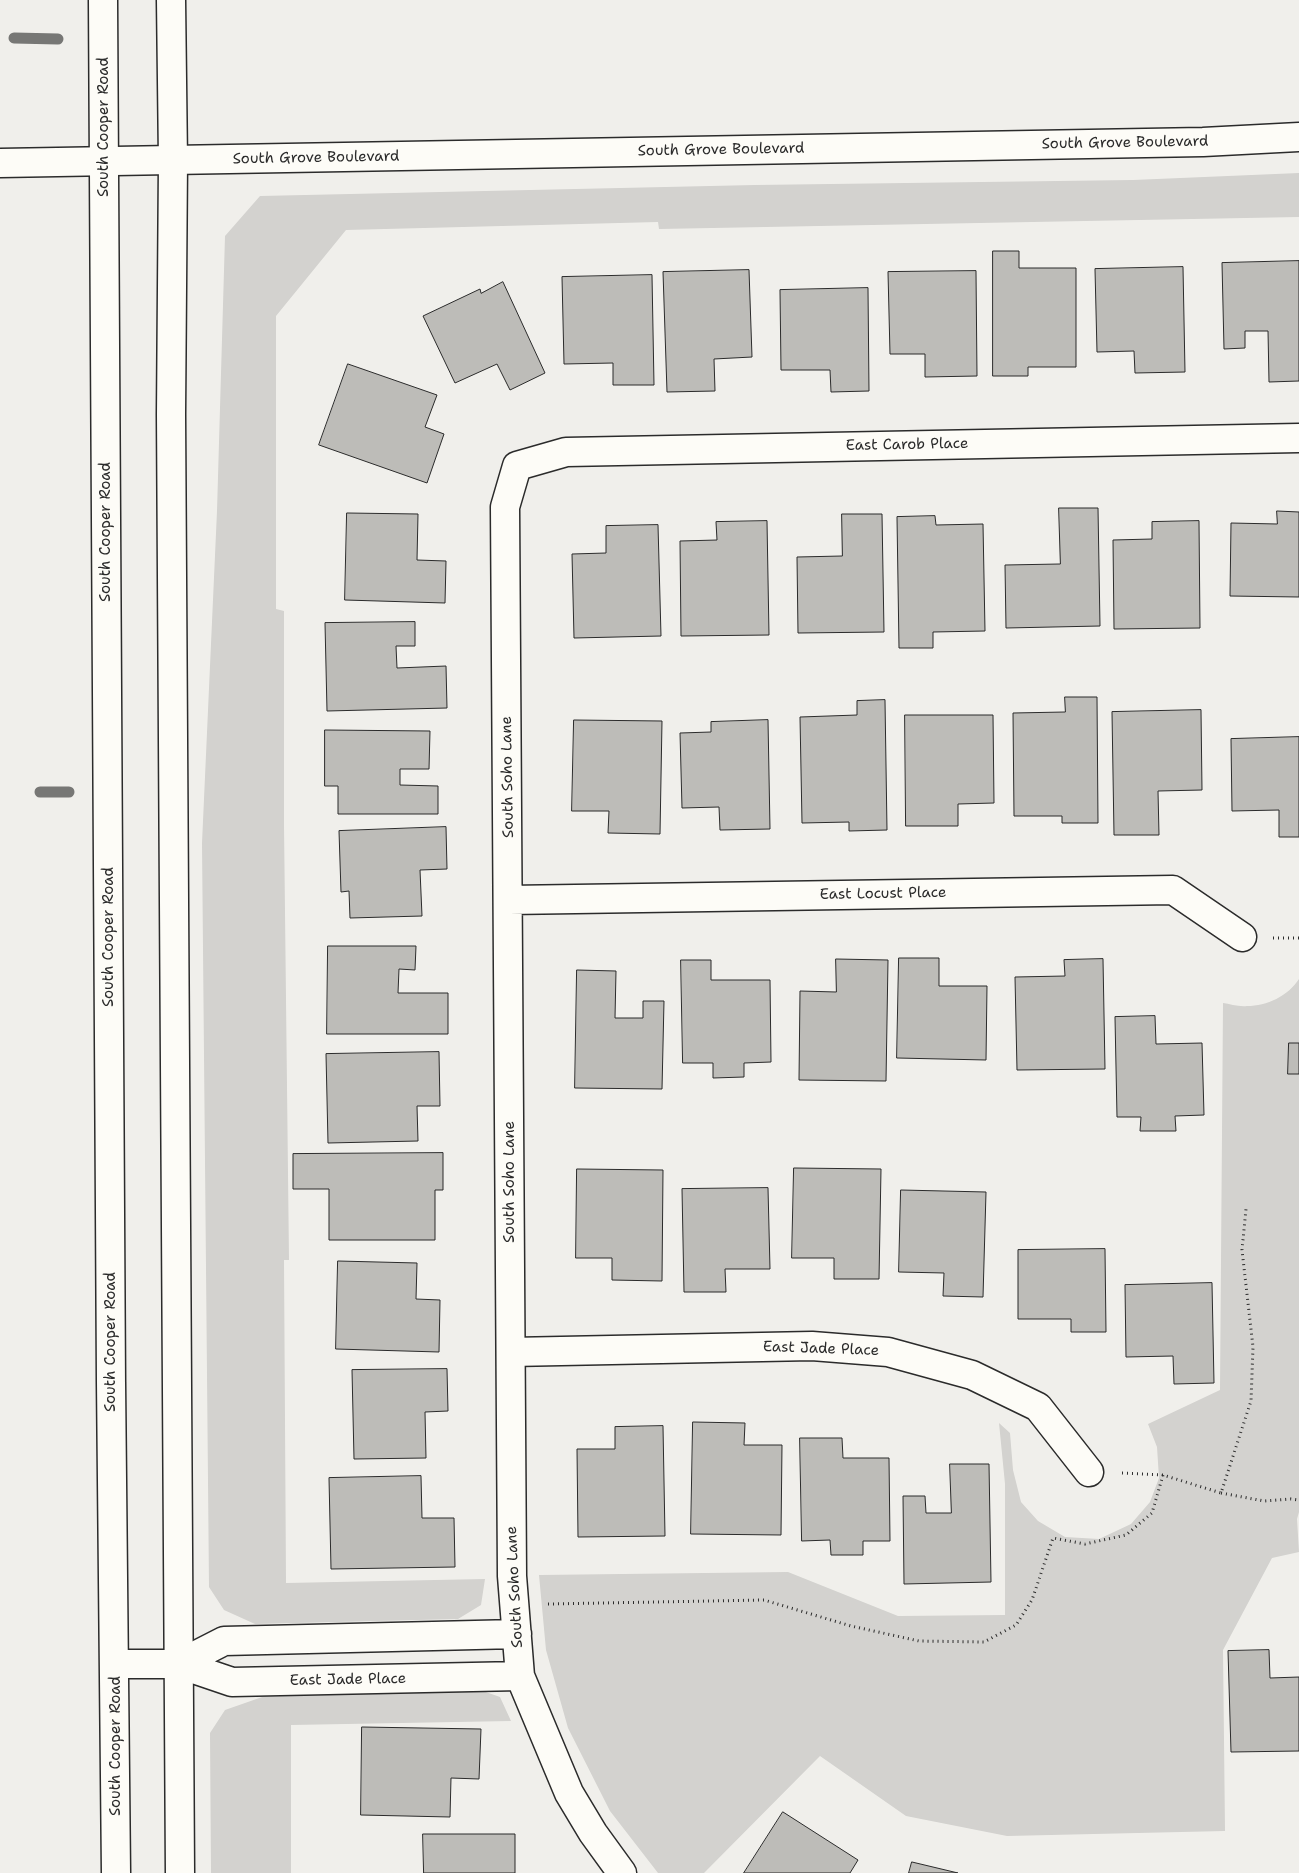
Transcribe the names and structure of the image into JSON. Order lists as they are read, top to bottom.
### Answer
{
  "streets": {
    "street": [
      "South Cooper Road",
      "South Grove Boulevard",
      "East Carob Place",
      "South Soho Lane",
      "East Locust Place",
      "East Jade Place"
    ]
  },
  "crossings": [
    ["South Cooper Road", "South Grove Boulevard"],
    ["South Cooper Road", "East Jade Place"],
    ["East Carob Place", "South Soho Lane"],
    ["South Soho Lane", "East Locust Place"],
    ["South Soho Lane", "East Jade Place"]
  ]
}
